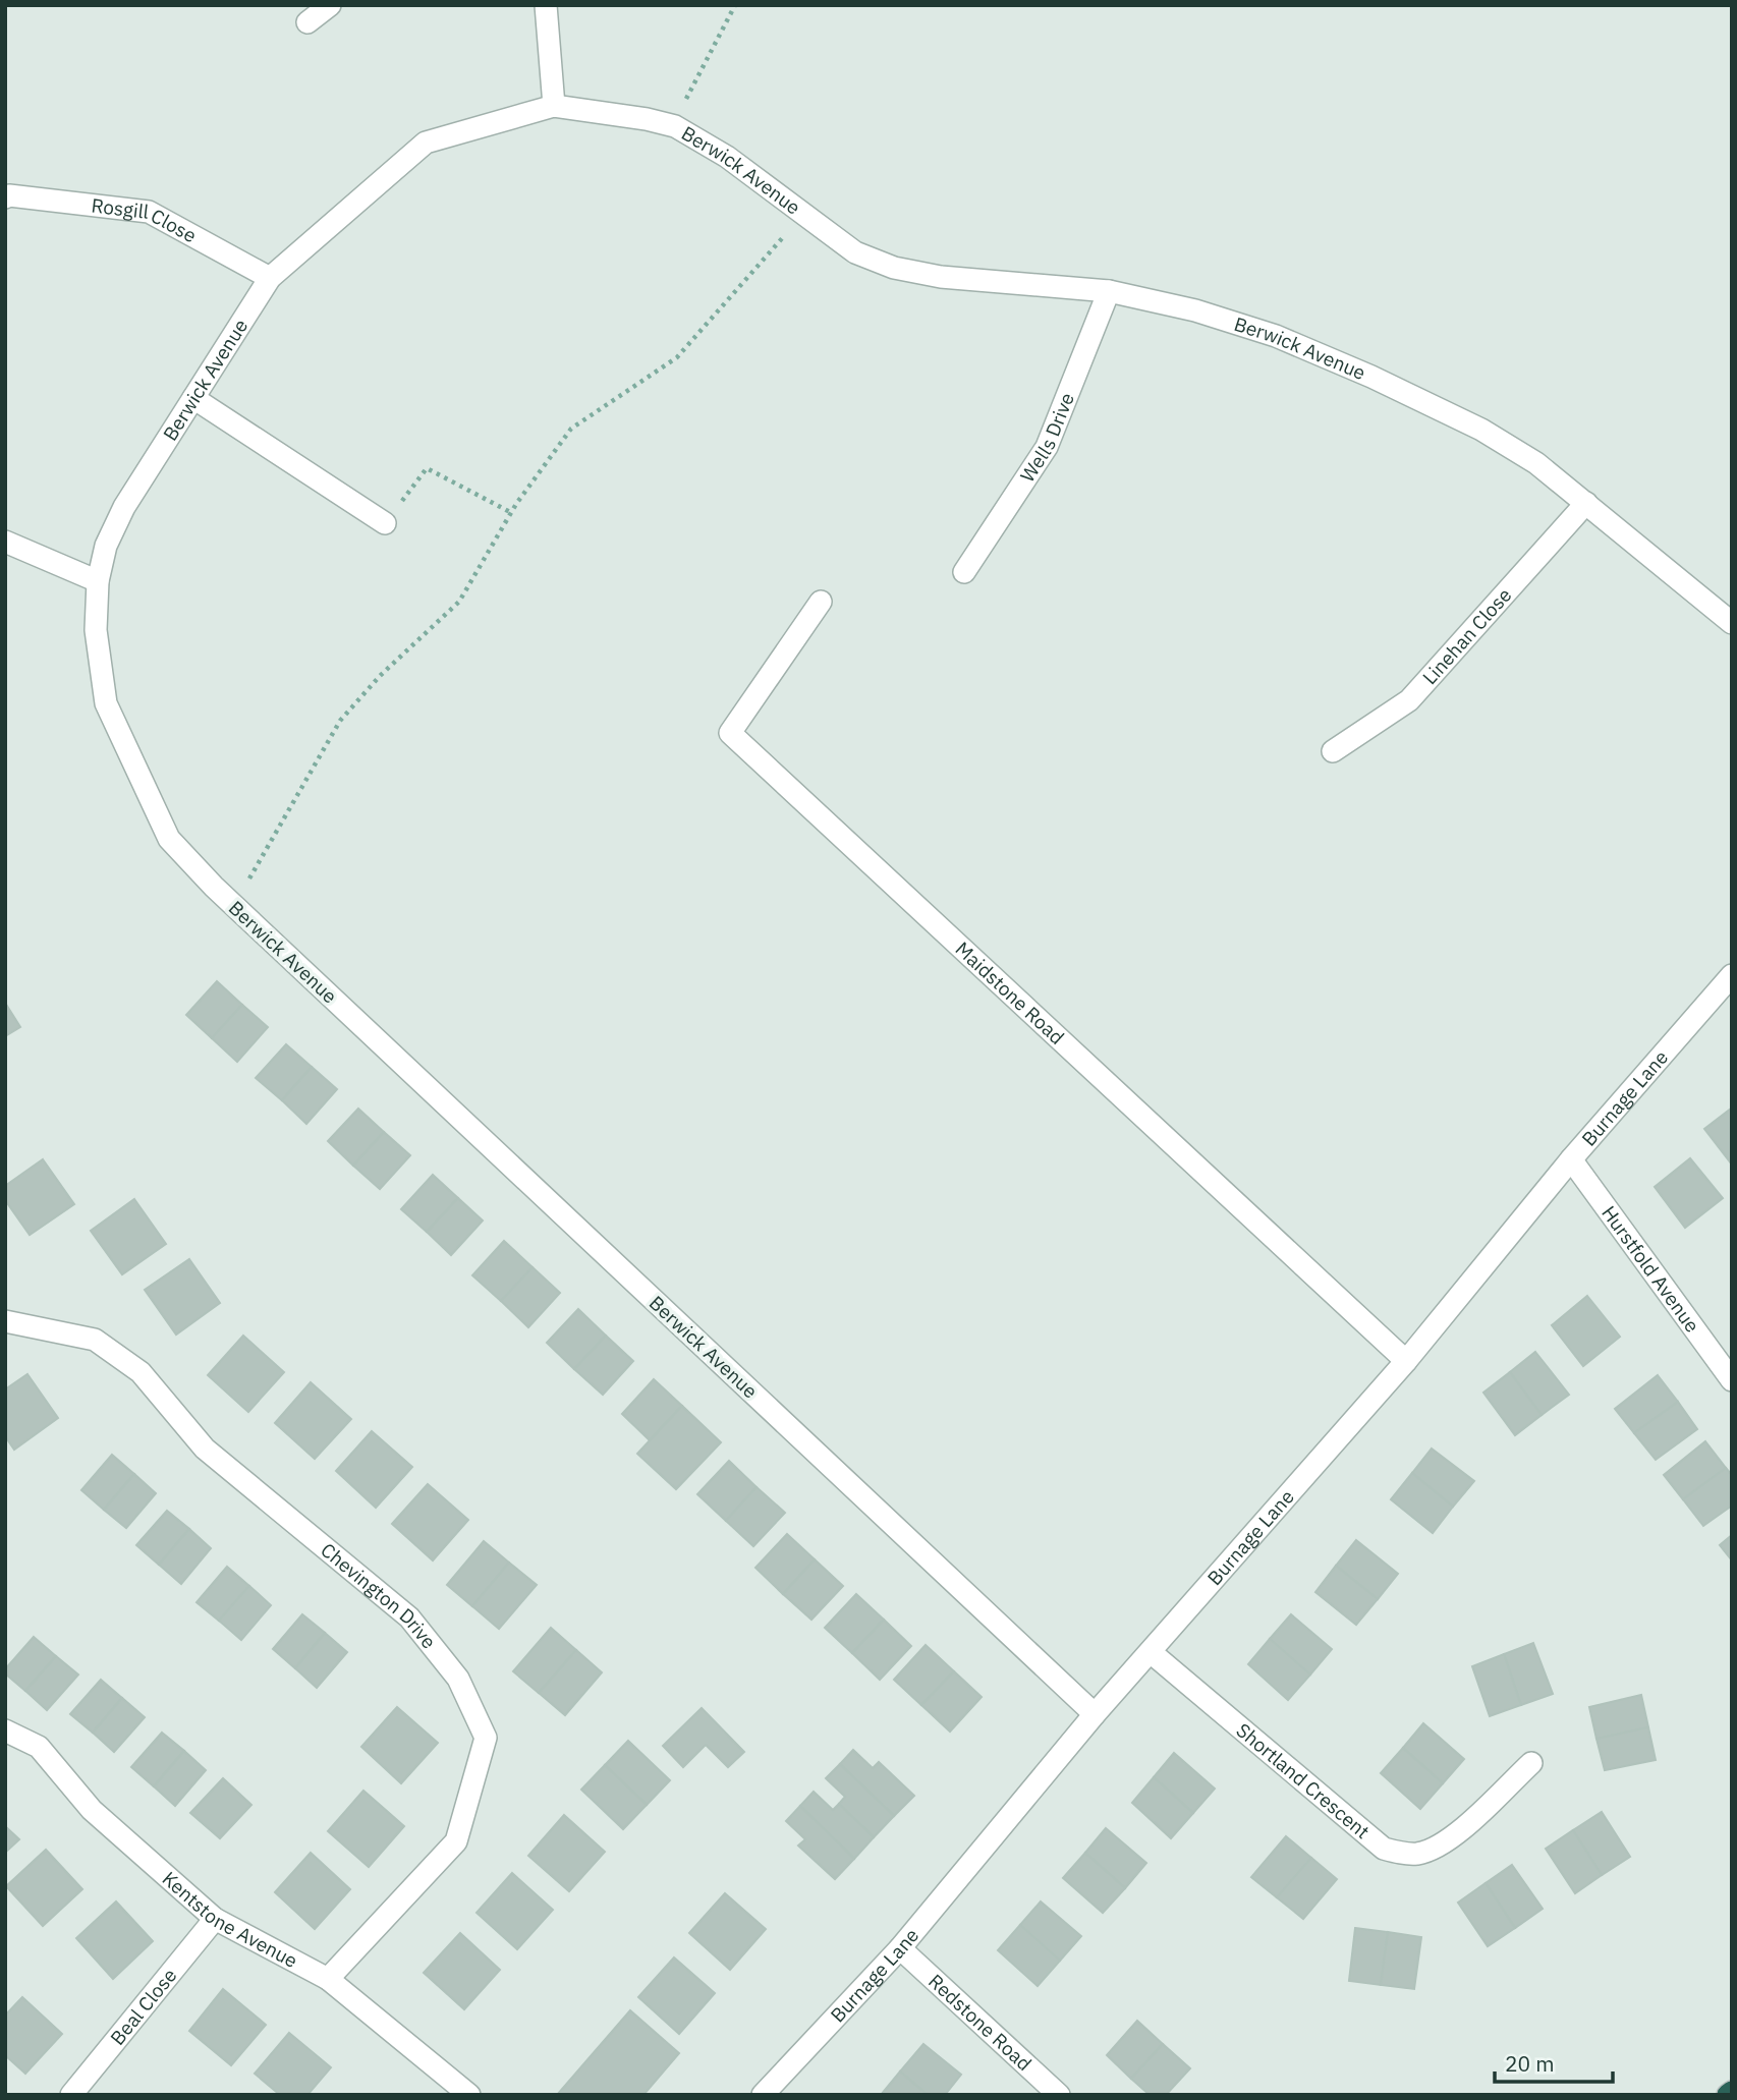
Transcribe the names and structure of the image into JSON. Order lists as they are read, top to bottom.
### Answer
{
  "streets": {
    "street": [
      "Berwick Avenue",
      "Rosgill Close",
      "Wells Drive",
      "Linehan Close",
      "Maidstone Road",
      "Burnage Lane",
      "Hurstfold Avenue",
      "Chevington Drive",
      "Shortland Crescent",
      "Kentstone Avenue",
      "Beal Close",
      "Redstone Road"
    ]
  },
  "crossings": [
    ["Berwick Avenue", "Rosgill Close"],
    ["Berwick Avenue", "Wells Drive"],
    ["Berwick Avenue", "Linehan Close"],
    ["Berwick Avenue", "Burnage Lane"],
    ["Maidstone Road", "Burnage Lane"],
    ["Burnage Lane", "Hurstfold Avenue"],
    ["Burnage Lane", "Shortland Crescent"],
    ["Burnage Lane", "Redstone Road"],
    ["Chevington Drive", "Kentstone Avenue"],
    ["Kentstone Avenue", "Beal Close"]
  ],
  "scale_bar": "20 m"
}
